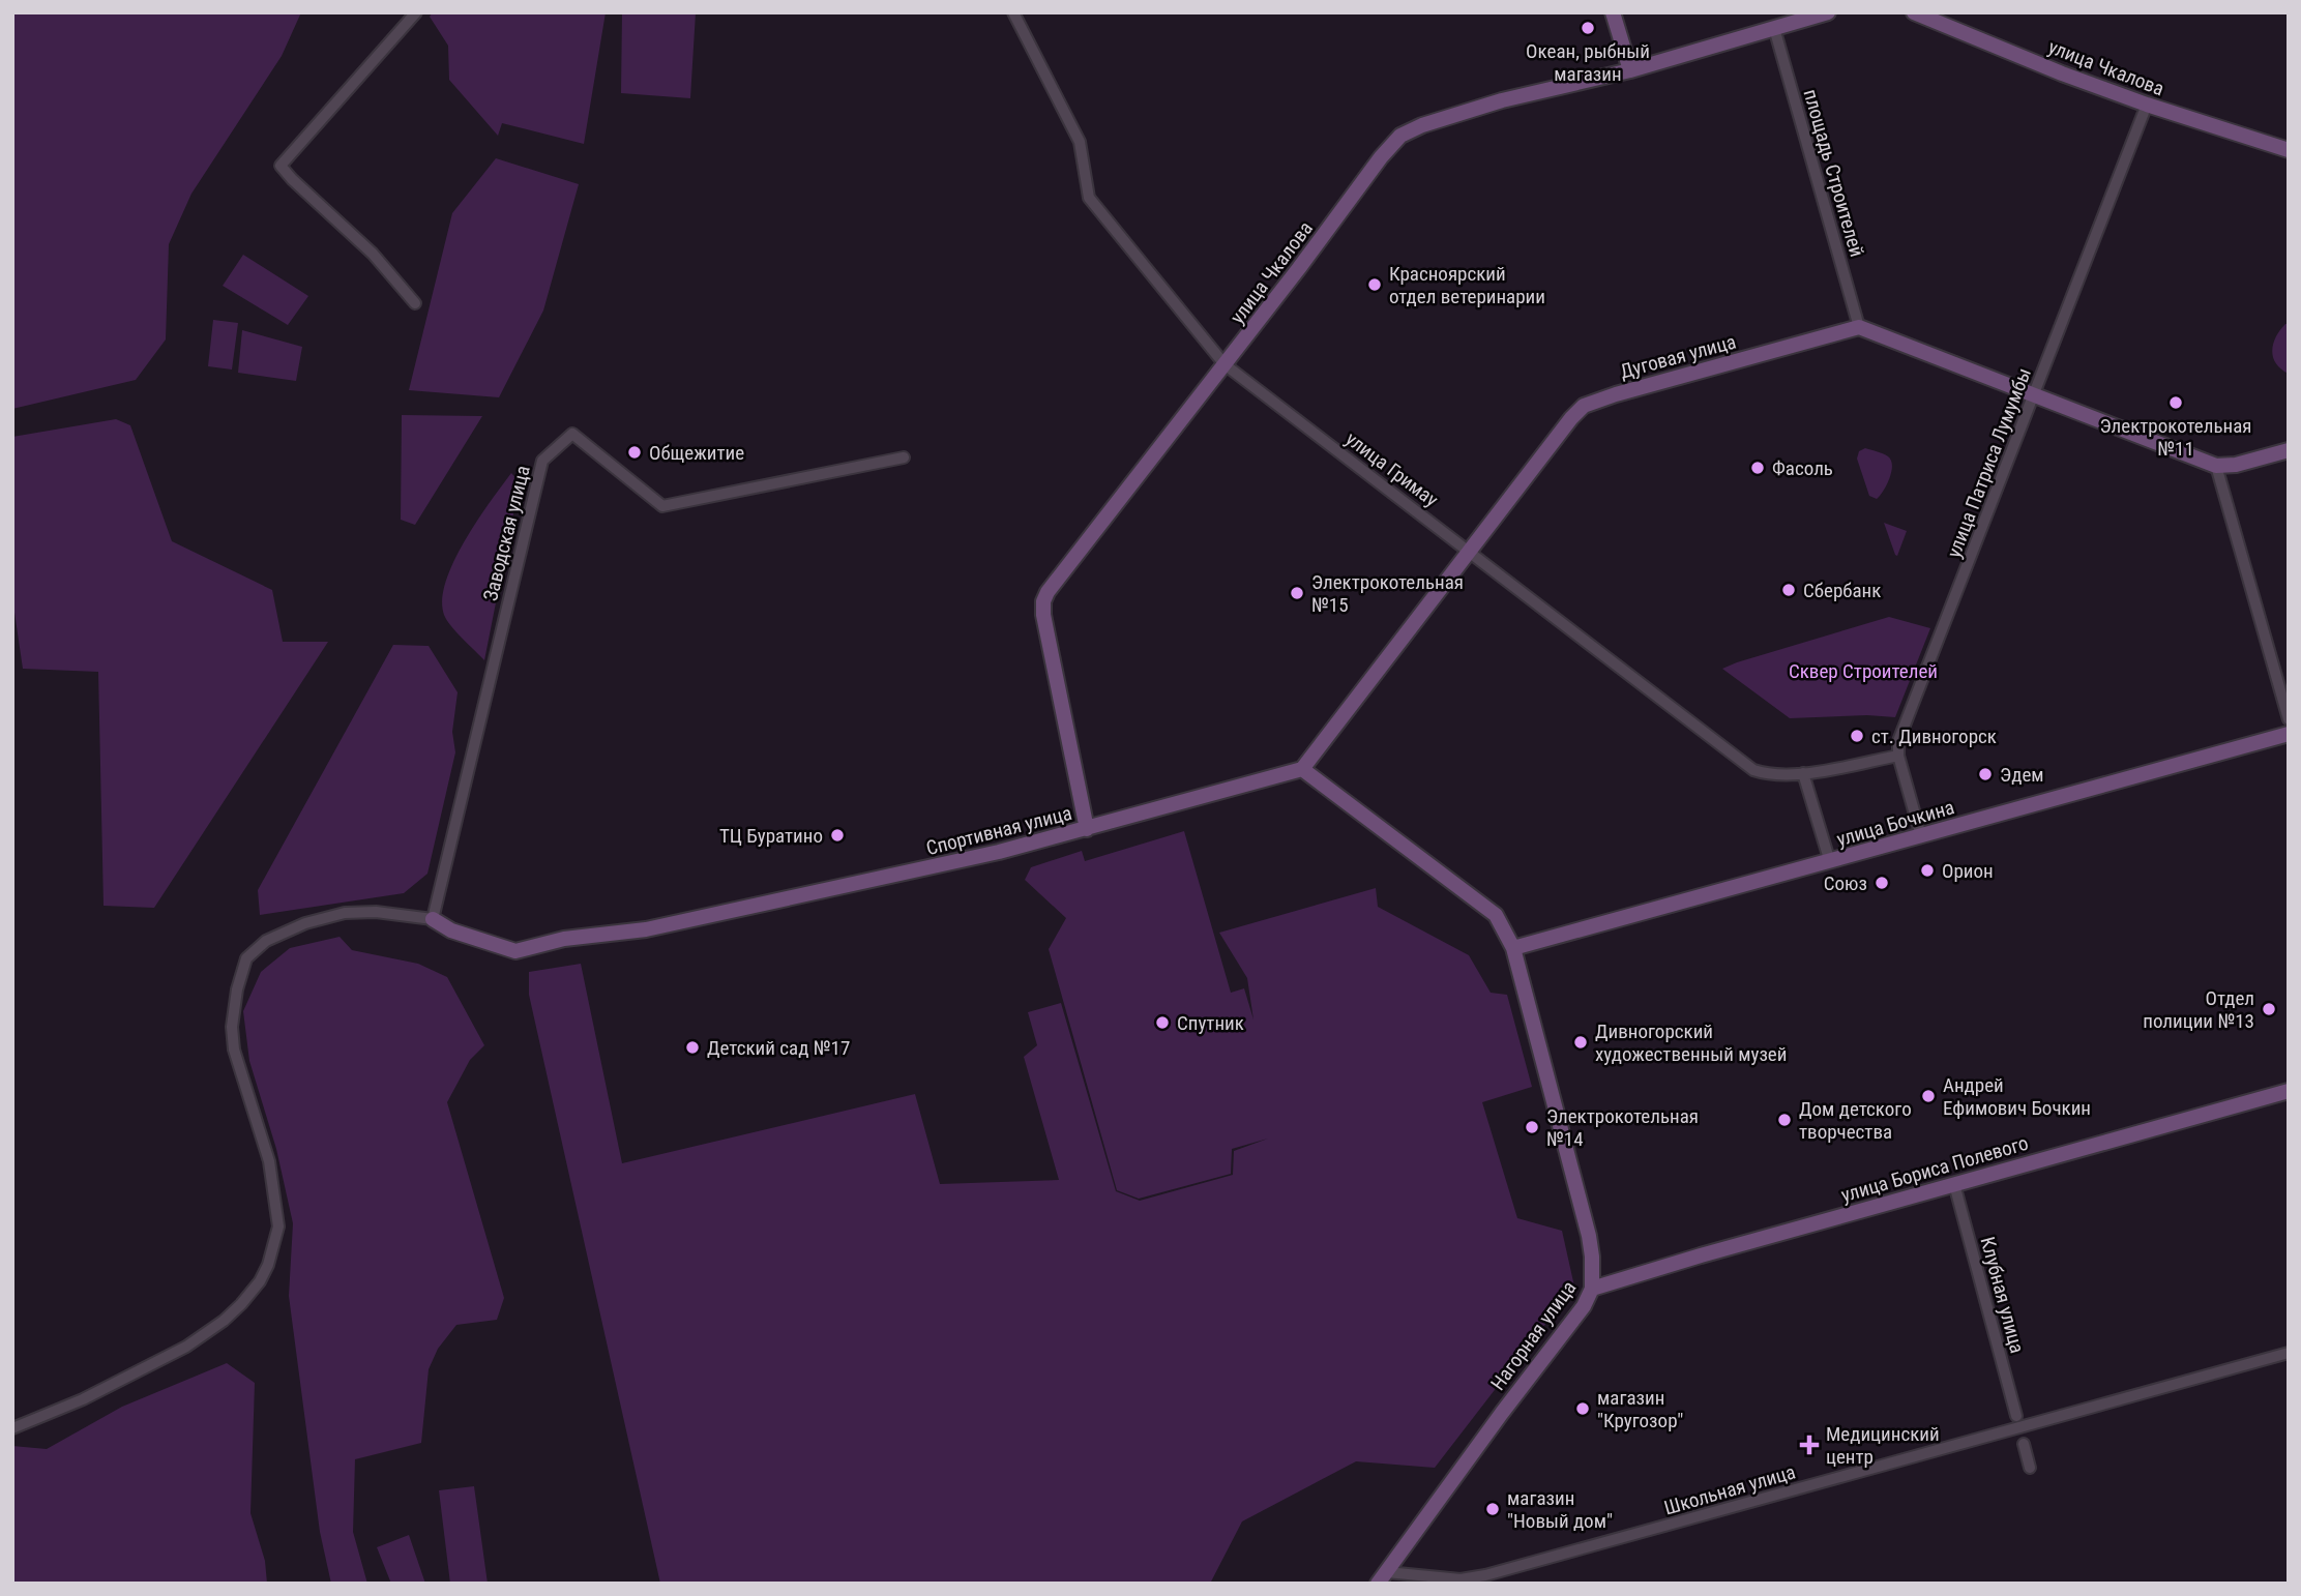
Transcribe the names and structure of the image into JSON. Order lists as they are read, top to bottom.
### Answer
{
  "streets": {
    "main road": [
      "улица Чкалова",
      "Дуговая улица",
      "улица Бочкина",
      "Спортивная улица",
      "улица Бориса Полевого",
      "Нагорная улица"
    ],
    "street": [
      "площадь Строителей",
      "улица Патриса Лумумбы",
      "улица Гримау",
      "Заводская улица",
      "Клубная улица",
      "Школьная улица"
    ]
  },
  "crossings": [
    ["улица Чкалова", "площадь Строителей"],
    ["улица Чкалова", "улица Патриса Лумумбы"],
    ["улица Чкалова", "улица Гримау"],
    ["улица Чкалова", "Спортивная улица"],
    ["площадь Строителей", "Дуговая улица"],
    ["Дуговая улица", "улица Гримау"],
    ["Дуговая улица", "Спортивная улица"],
    ["улица Патриса Лумумбы", "улица Гримау"],
    ["улица Патриса Лумумбы", "улица Бочкина"],
    ["Заводская улица", "Спортивная улица"],
    ["улица Бочкина", "Нагорная улица"],
    ["улица Бориса Полевого", "Клубная улица"],
    ["улица Бориса Полевого", "Нагорная улица"],
    ["Нагорная улица", "Школьная улица"]
  ],
  "parks": ["Сквер Строителей"],
  "places": {
    "other": [
      "Океан, рыбный магазин",
      "Красноярский отдел ветеринарии",
      "Электрокотельная №11",
      "Общежитие",
      "Фасоль",
      "Сбербанк",
      "Электрокотельная №15",
      "ст. Дивногорск",
      "Эдем",
      "ТЦ Буратино",
      "Орион",
      "Союз",
      "Отдел полиции №13",
      "Спутник",
      "Дивногорский художественный музей",
      "Детский сад №17",
      "Андрей Ефимович Бочкин",
      "Дом детского творчества",
      "Электрокотельная №14",
      "магазин \"Кругозор\"",
      "магазин \"Новый дом\""
    ],
    "health": ["Медицинский центр"]
  }
}
